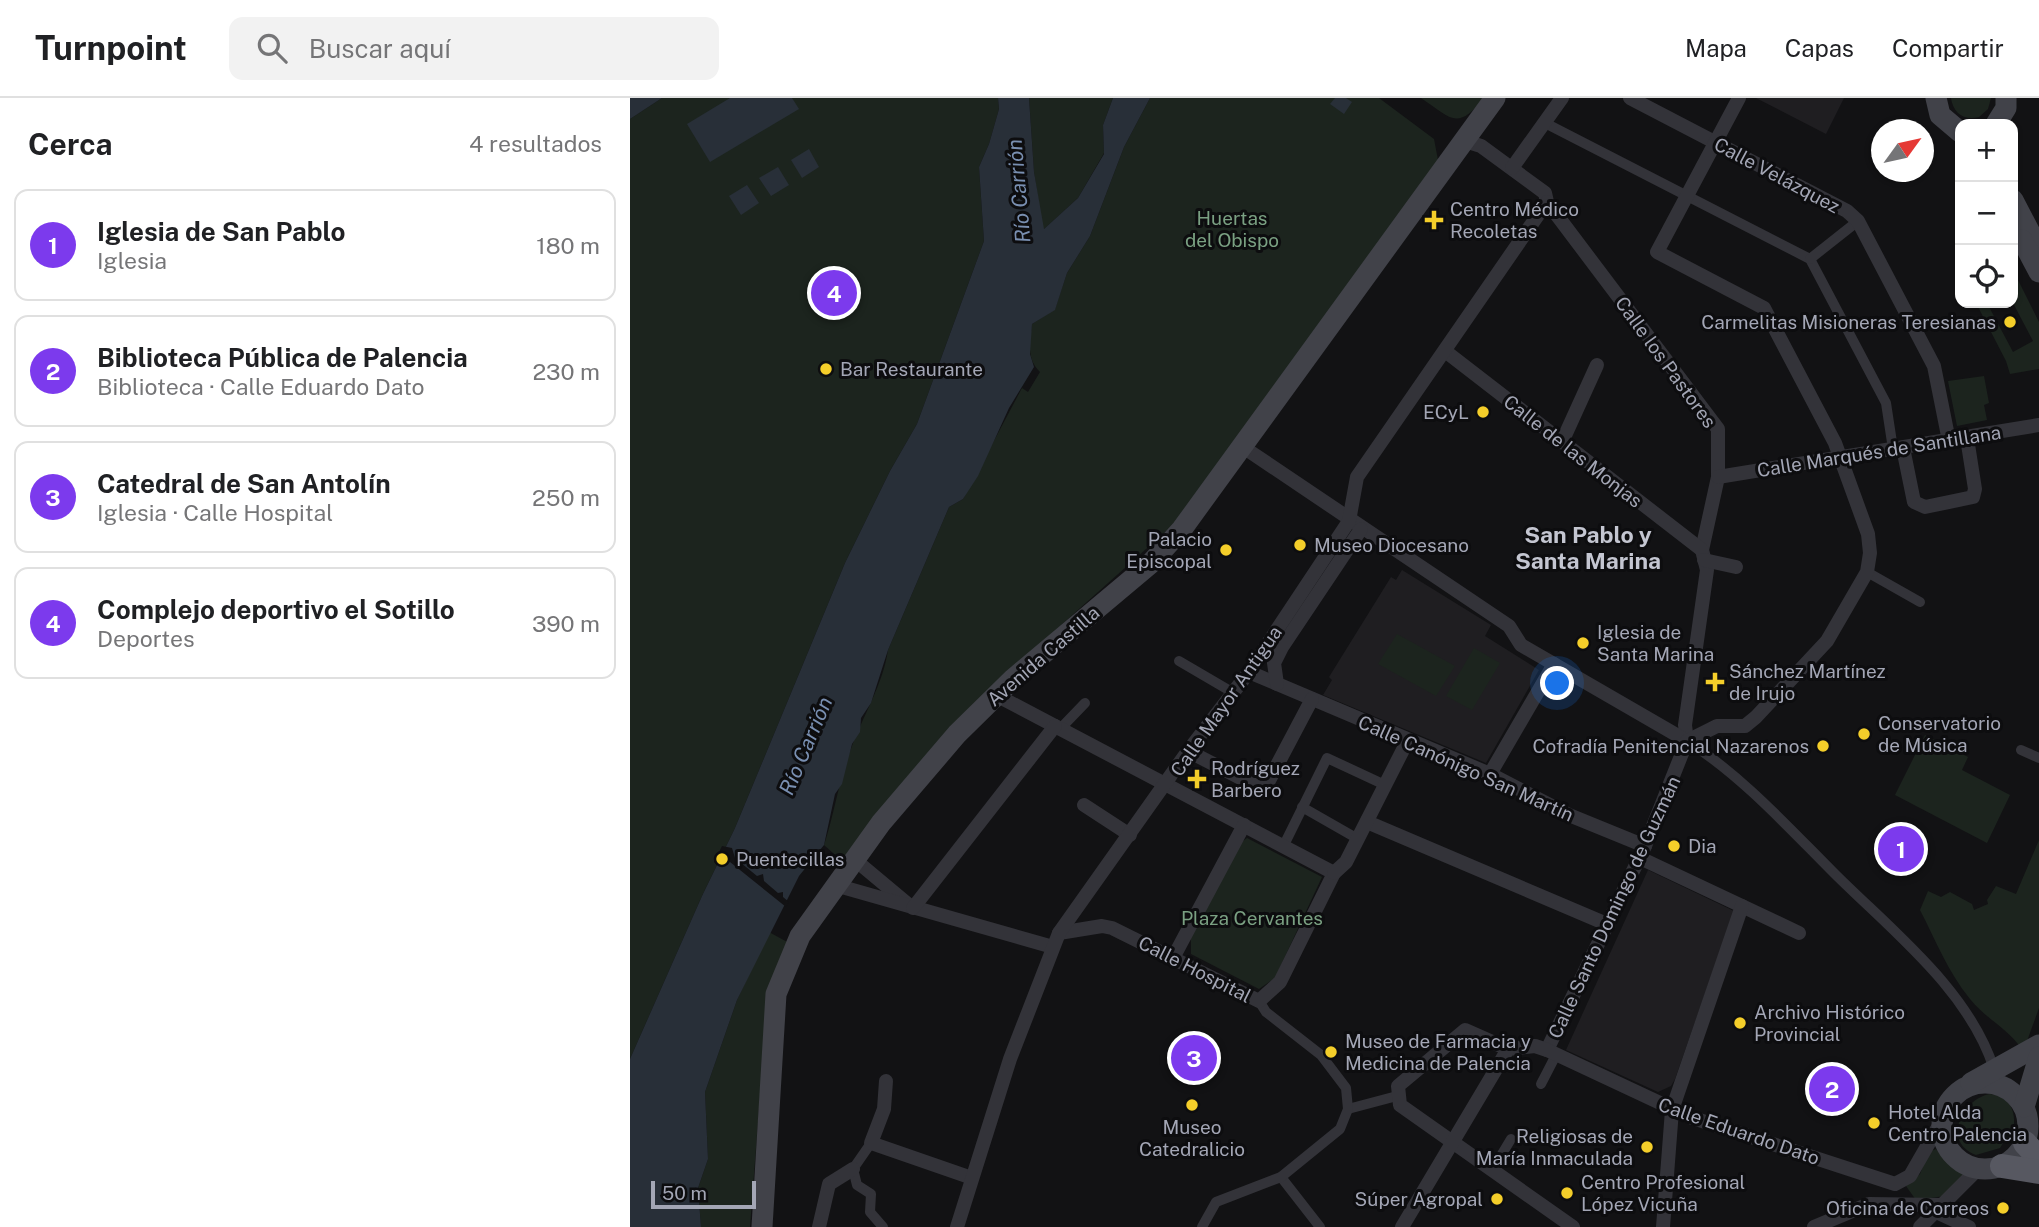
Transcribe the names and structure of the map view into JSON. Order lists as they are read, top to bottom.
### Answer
{
  "streets": {
    "main road": ["Avenida Castilla"],
    "street": [
      "Calle Velázquez",
      "Calle los Pastores",
      "Calle de las Monjas",
      "Calle Marqués de Santillana",
      "Calle Mayor Antigua",
      "Calle Canónigo San Martín",
      "Calle Santo Domingo de Guzmán",
      "Calle Hospital",
      "Calle Eduardo Dato"
    ]
  },
  "crossings": [
    ["Calle Velázquez", "Calle Marqués de Santillana"],
    ["Calle los Pastores", "Calle de las Monjas"],
    ["Calle los Pastores", "Calle Marqués de Santillana"],
    ["Calle los Pastores", "Avenida Castilla"],
    ["Calle los Pastores", "Calle Mayor Antigua"],
    ["Calle los Pastores", "Calle Santo Domingo de Guzmán"],
    ["Calle de las Monjas", "Calle Mayor Antigua"],
    ["Calle Mayor Antigua", "Calle Canónigo San Martín"],
    ["Calle Mayor Antigua", "Calle Hospital"],
    ["Calle Canónigo San Martín", "Calle Santo Domingo de Guzmán"],
    ["Calle Santo Domingo de Guzmán", "Calle Eduardo Dato"]
  ],
  "districts": ["San Pablo y Santa Marina"],
  "water": ["Río Carrión"],
  "parks": ["Huertas del Obispo", "Plaza Cervantes"],
  "places": {
    "health": ["Centro Médico Recoletas", "Sánchez Martínez de Irujo", "Rodríguez Barbero"],
    "other": [
      "Carmelitas Misioneras Teresianas",
      "Bar Restaurante",
      "ECyL",
      "Museo Diocesano",
      "Palacio Episcopal",
      "Iglesia de Santa Marina",
      "Conservatorio de Música",
      "Cofradía Penitencial Nazarenos",
      "Dia",
      "Puentecillas",
      "Archivo Histórico Provincial",
      "Museo de Farmacia y Medicina de Palencia",
      "Museo Catedralicio",
      "Hotel Alda Centro Palencia",
      "Religiosas de María Inmaculada",
      "Centro Profesional López Vicuña",
      "Súper Agropal",
      "Oficina de Correos"
    ]
  },
  "scale_bar": "50 m",
  "north": "top right",
  "page": {
    "header": "Turnpoint",
    "search": "Buscar aquí",
    "nav": ["Mapa", "Capas", "Compartir"],
    "heading": ["Cerca", "4 resultados"],
    "map_buttons": ["+", "−"],
    "list": [
      {
        "mark": "1",
        "name": "Iglesia de San Pablo",
        "note": "Iglesia",
        "value": "180 m"
      },
      {
        "mark": "2",
        "name": "Biblioteca Pública de Palencia",
        "note": "Biblioteca · Calle Eduardo Dato",
        "value": "230 m"
      },
      {
        "mark": "3",
        "name": "Catedral de San Antolín",
        "note": "Iglesia · Calle Hospital",
        "value": "250 m"
      },
      {
        "mark": "4",
        "name": "Complejo deportivo el Sotillo",
        "note": "Deportes",
        "value": "390 m"
      }
    ],
    "pins": [
      "4",
      "1",
      "3",
      "2"
    ],
    "scale": "50 m"
  }
}
